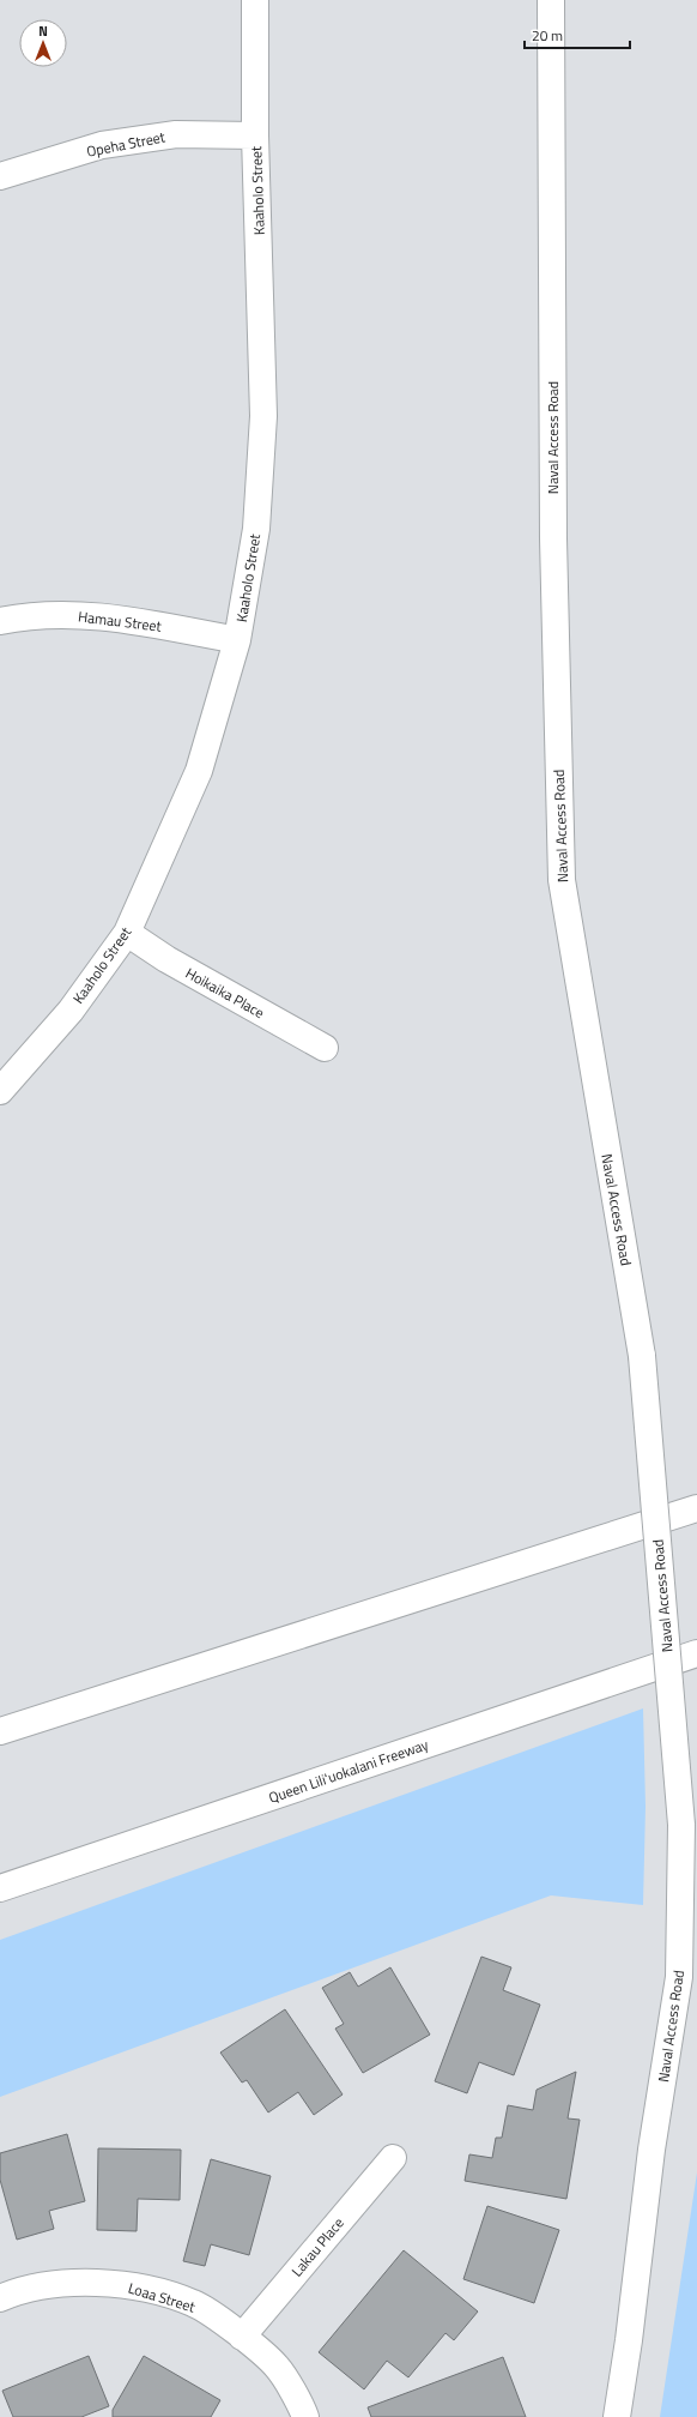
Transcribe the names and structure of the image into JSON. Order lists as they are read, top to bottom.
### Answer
{
  "streets": {
    "main road": [
      "Opeha Street",
      "Kaaholo Street",
      "Naval Access Road",
      "Hamau Street",
      "Hoikaika Place",
      "Queen Liliʻuokalani Freeway",
      "Lakau Place",
      "Loaa Street"
    ]
  },
  "crossings": [
    ["Opeha Street", "Kaaholo Street"],
    ["Kaaholo Street", "Hamau Street"],
    ["Kaaholo Street", "Hoikaika Place"],
    ["Lakau Place", "Loaa Street"]
  ],
  "scale_bar": "20 m",
  "north": "top"
}
